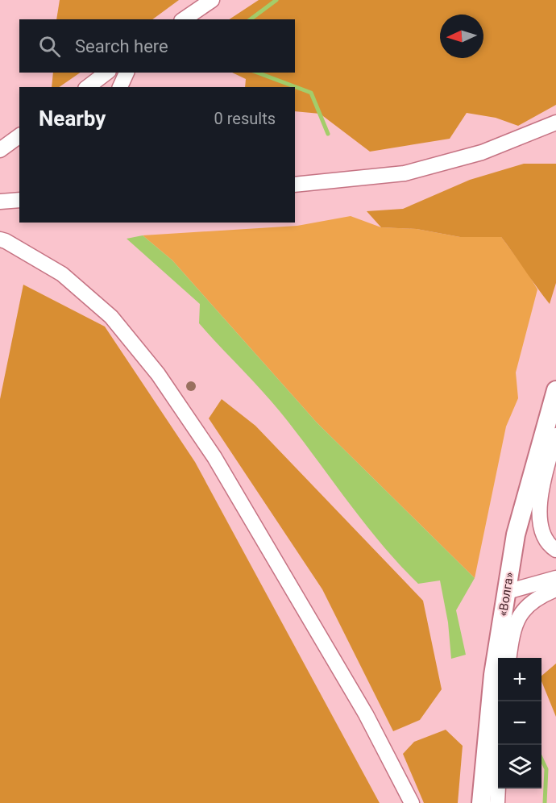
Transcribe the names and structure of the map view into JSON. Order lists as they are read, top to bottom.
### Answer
{
  "streets": {
    "highway": ["«Волга»"]
  },
  "north": "left",
  "page": {
    "search": "Search here",
    "heading": ["Nearby", "0 results"],
    "map_buttons": ["+", "−"]
  }
}
